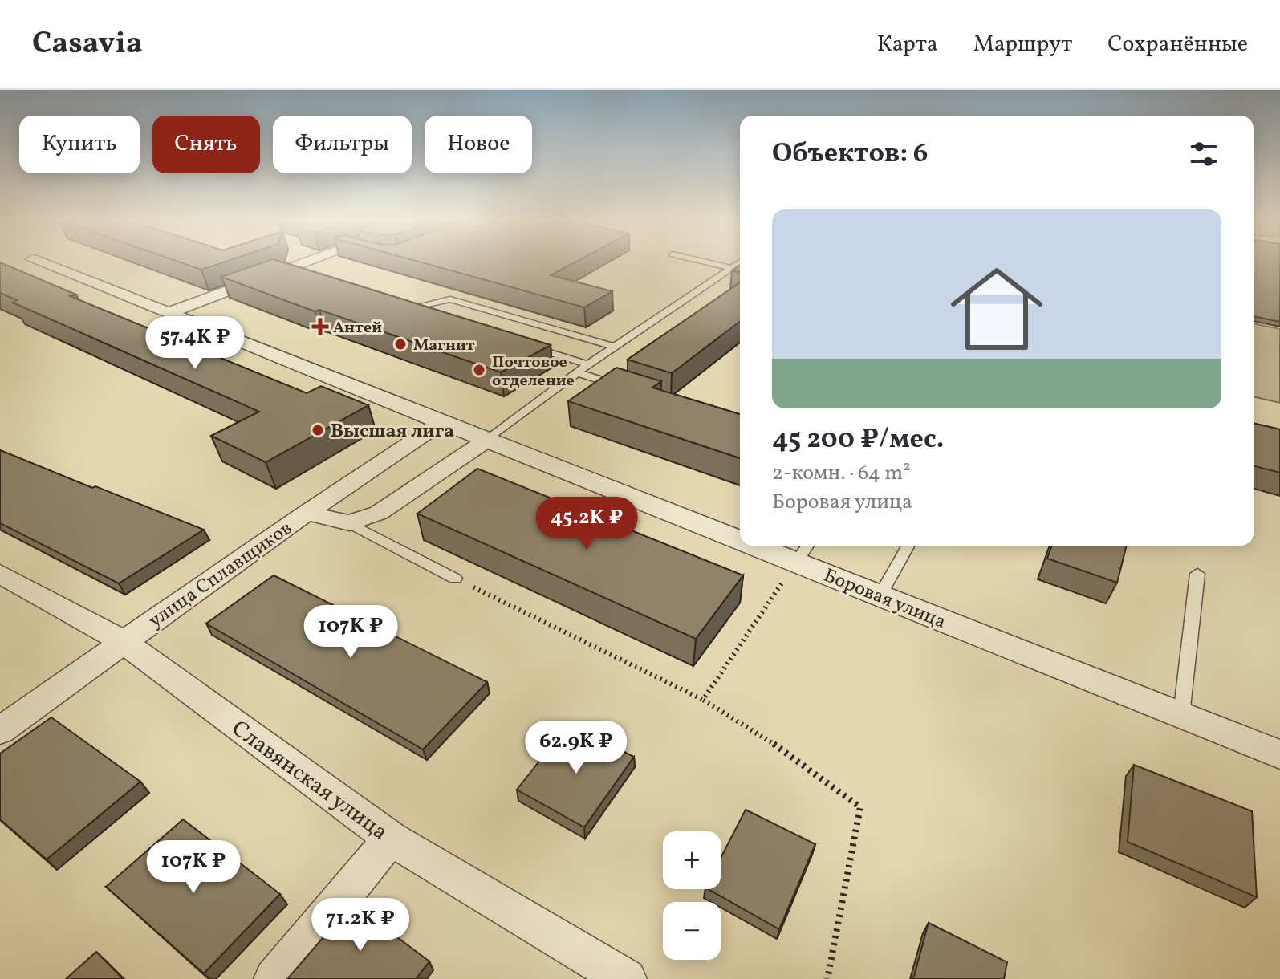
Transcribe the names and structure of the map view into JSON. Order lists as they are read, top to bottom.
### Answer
{
  "streets": {
    "street": ["улица Сплавщиков", "Боровая улица", "Славянская улица"]
  },
  "crossings": [
    ["улица Сплавщиков", "Боровая улица"],
    ["улица Сплавщиков", "Славянская улица"]
  ],
  "places": {
    "health": ["Антей"],
    "other": ["Магнит", "Почтовое отделение", "Высшая лига"]
  },
  "page": {
    "header": "Casavia",
    "nav": ["Карта", "Маршрут", "Сохранённые"],
    "chip": [
      "Купить",
      "Снять",
      "Фильтры",
      "Новое"
    ],
    "heading": "Объектов: 6",
    "list": [
      {
        "name": "45 200 ₽/мес.",
        "note": "2-комн. · 64 m² · Боровая улица"
      }
    ],
    "price": [
      "57.4K ₽",
      "45.2K ₽",
      "107K ₽",
      "62.9K ₽",
      "107K ₽",
      "71.2K ₽"
    ],
    "map_buttons": ["+", "−"]
  }
}
